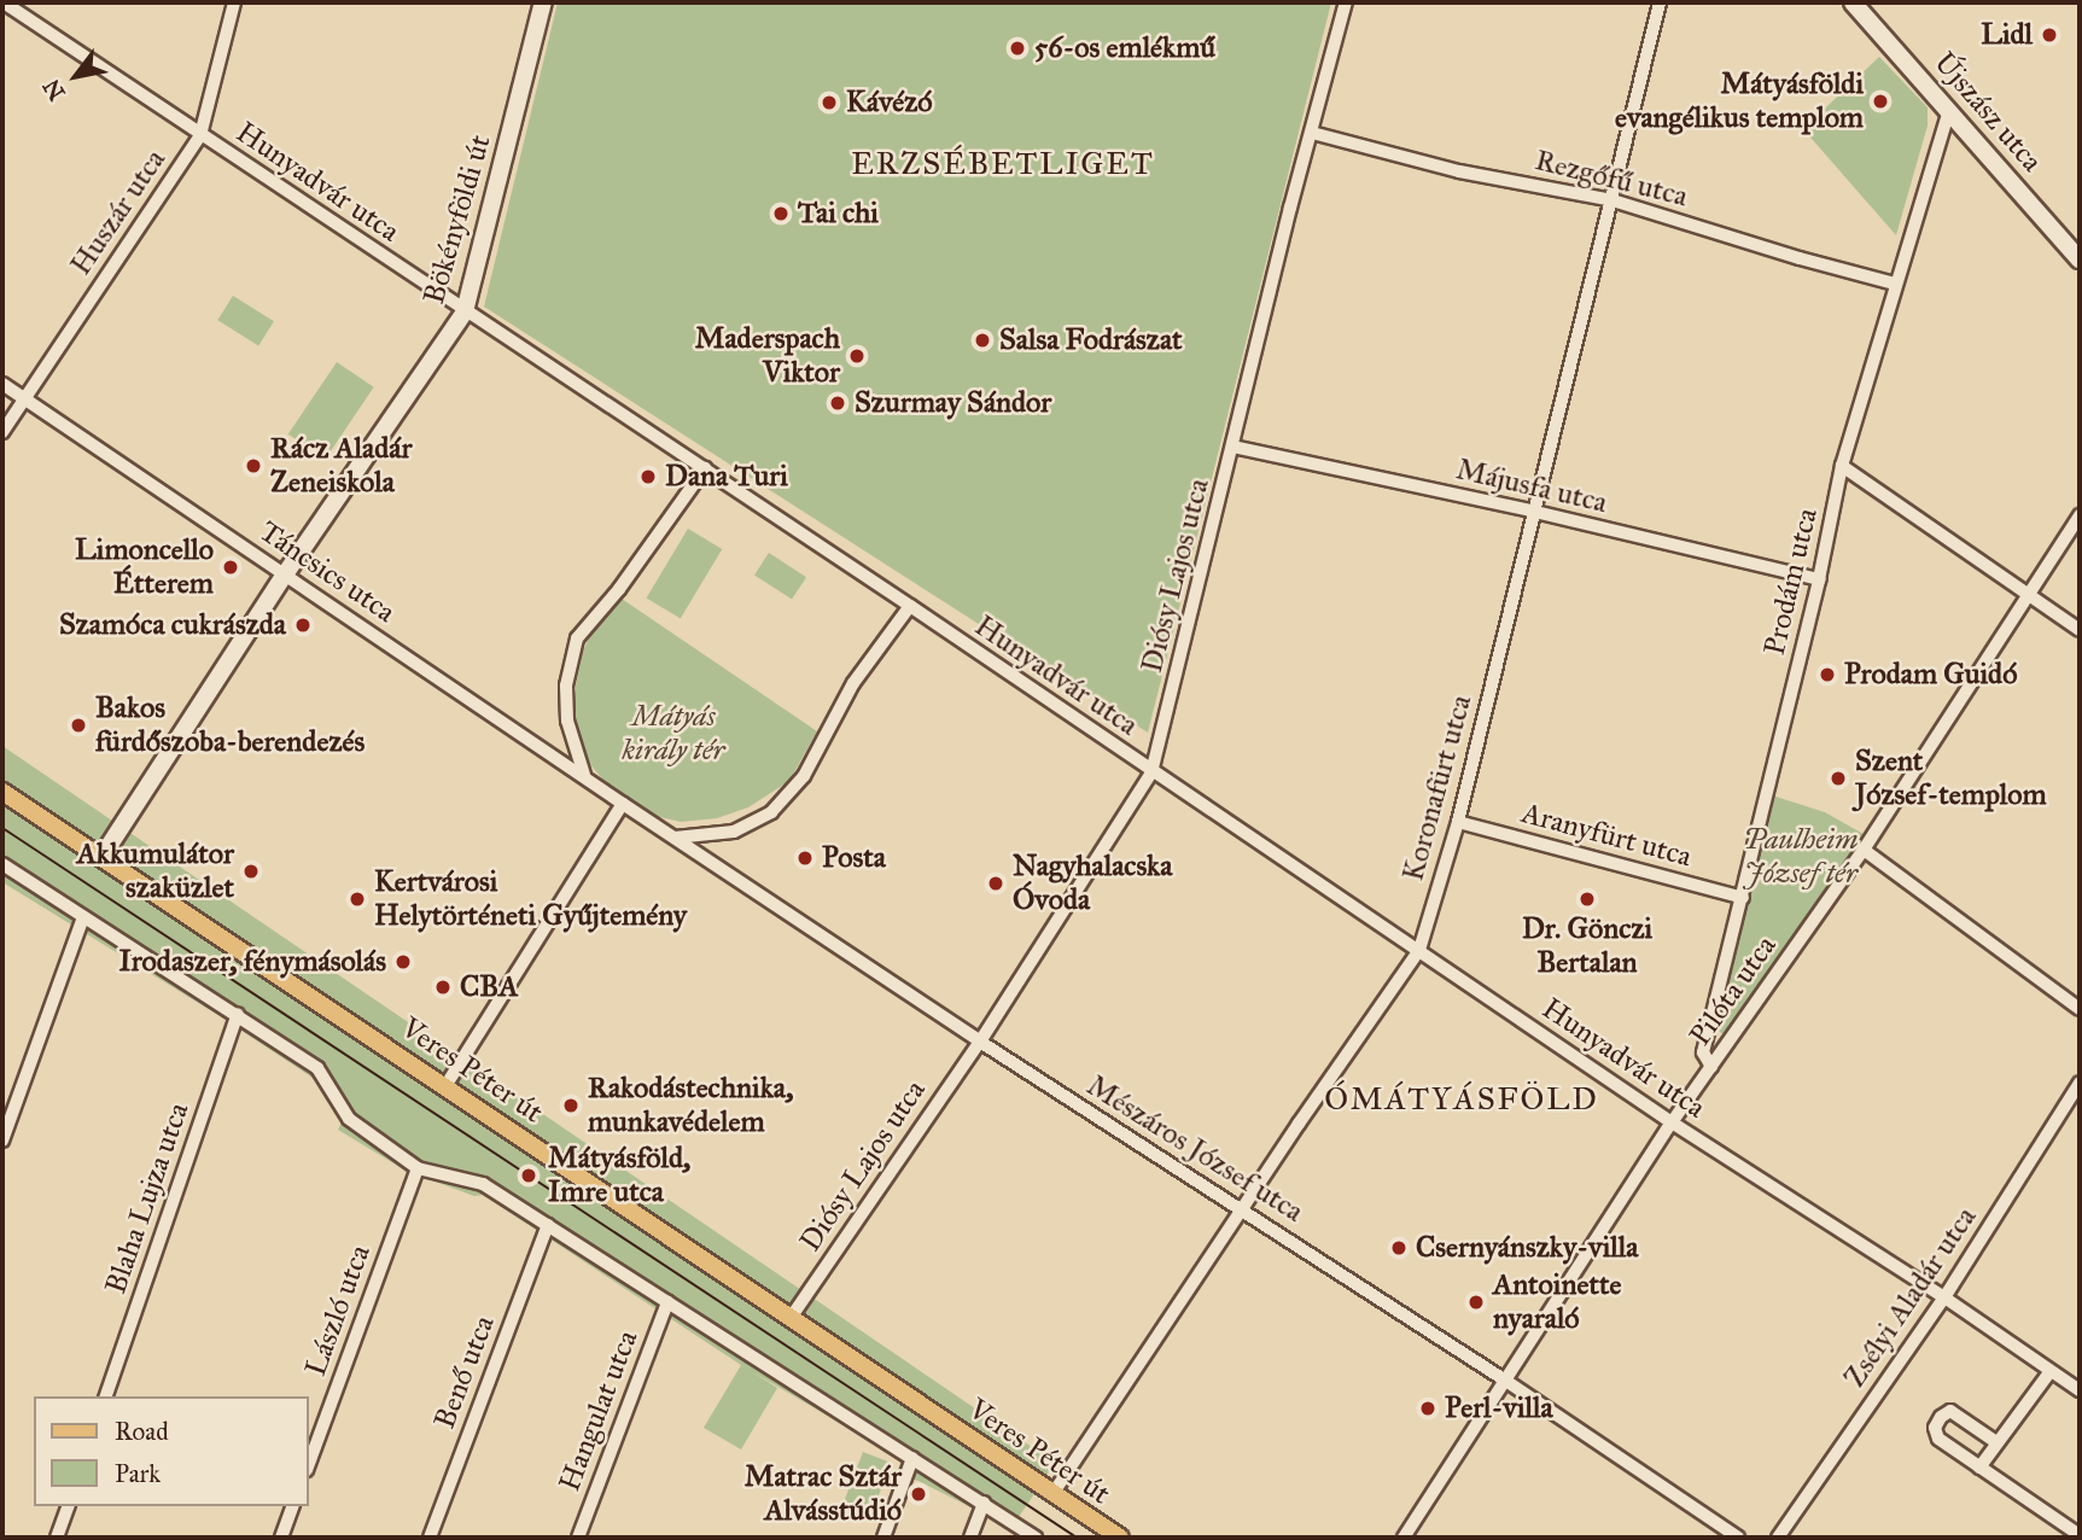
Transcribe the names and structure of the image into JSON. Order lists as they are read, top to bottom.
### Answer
{
  "streets": {
    "main road": ["Veres Péter út"],
    "street": [
      "Újszász utca",
      "Rezgőfű utca",
      "Hunyadvár utca",
      "Huszár utca",
      "Bökényföldi út",
      "Májusfa utca",
      "Táncsics utca",
      "Diósy Lajos utca",
      "Prodám utca",
      "Koronafürt utca",
      "Aranyfürt utca",
      "Pilóta utca",
      "Mészáros József utca",
      "Blaha Lujza utca",
      "Zsélyi Aladár utca",
      "László utca",
      "Benő utca",
      "Hangulat utca"
    ]
  },
  "crossings": [
    ["Újszász utca", "Prodám utca"],
    ["Rezgőfű utca", "Diósy Lajos utca"],
    ["Rezgőfű utca", "Prodám utca"],
    ["Rezgőfű utca", "Koronafürt utca"],
    ["Hunyadvár utca", "Huszár utca"],
    ["Hunyadvár utca", "Bökényföldi út"],
    ["Hunyadvár utca", "Diósy Lajos utca"],
    ["Hunyadvár utca", "Koronafürt utca"],
    ["Hunyadvár utca", "Pilóta utca"],
    ["Hunyadvár utca", "Zsélyi Aladár utca"],
    ["Huszár utca", "Táncsics utca"],
    ["Bökényföldi út", "Táncsics utca"],
    ["Bökényföldi út", "Veres Péter út"],
    ["Májusfa utca", "Diósy Lajos utca"],
    ["Májusfa utca", "Prodám utca"],
    ["Májusfa utca", "Koronafürt utca"],
    ["Táncsics utca", "Mészáros József utca"],
    ["Diósy Lajos utca", "Veres Péter út"],
    ["Diósy Lajos utca", "Mészáros József utca"],
    ["Prodám utca", "Aranyfürt utca"],
    ["Prodám utca", "Pilóta utca"],
    ["Koronafürt utca", "Aranyfürt utca"],
    ["Koronafürt utca", "Veres Péter út"],
    ["Koronafürt utca", "Mészáros József utca"],
    ["Pilóta utca", "Mészáros József utca"]
  ],
  "districts": ["ERZSÉBETLIGET", "ÓMÁTYÁSFÖLD"],
  "parks": ["Mátyás király tér", "Paulheim József tér"],
  "places": [
    "Lidl",
    "56-os emlékmű",
    "Mátyásföldi evangélikus templom",
    "Kávézó",
    "Tai chi",
    "Salsa Fodrászat",
    "Maderspach Viktor",
    "Szurmay Sándor",
    "Rácz Aladár Zeneiskola",
    "Dana Turi",
    "Limoncello Étterem",
    "Szamóca cukrászda",
    "Prodam Guidó",
    "Bakos fürdőszoba-berendezés",
    "Szent József-templom",
    "Posta",
    "Akkumulátor szaküzlet",
    "Nagyhalacska Óvoda",
    "Kertvárosi Helytörténeti Gyűjtemény",
    "Dr. Gönczi Bertalan",
    "Irodaszer, fénymásolás",
    "CBA",
    "Rakodástechnika, munkavédelem",
    "Mátyásföld, Imre utca",
    "Csernyánszky-villa",
    "Antoinette nyaraló",
    "Perl-villa",
    "Matrac Sztár Alvásstúdió"
  ],
  "legend": ["Road", "Park"],
  "north": "bottom left"
}
